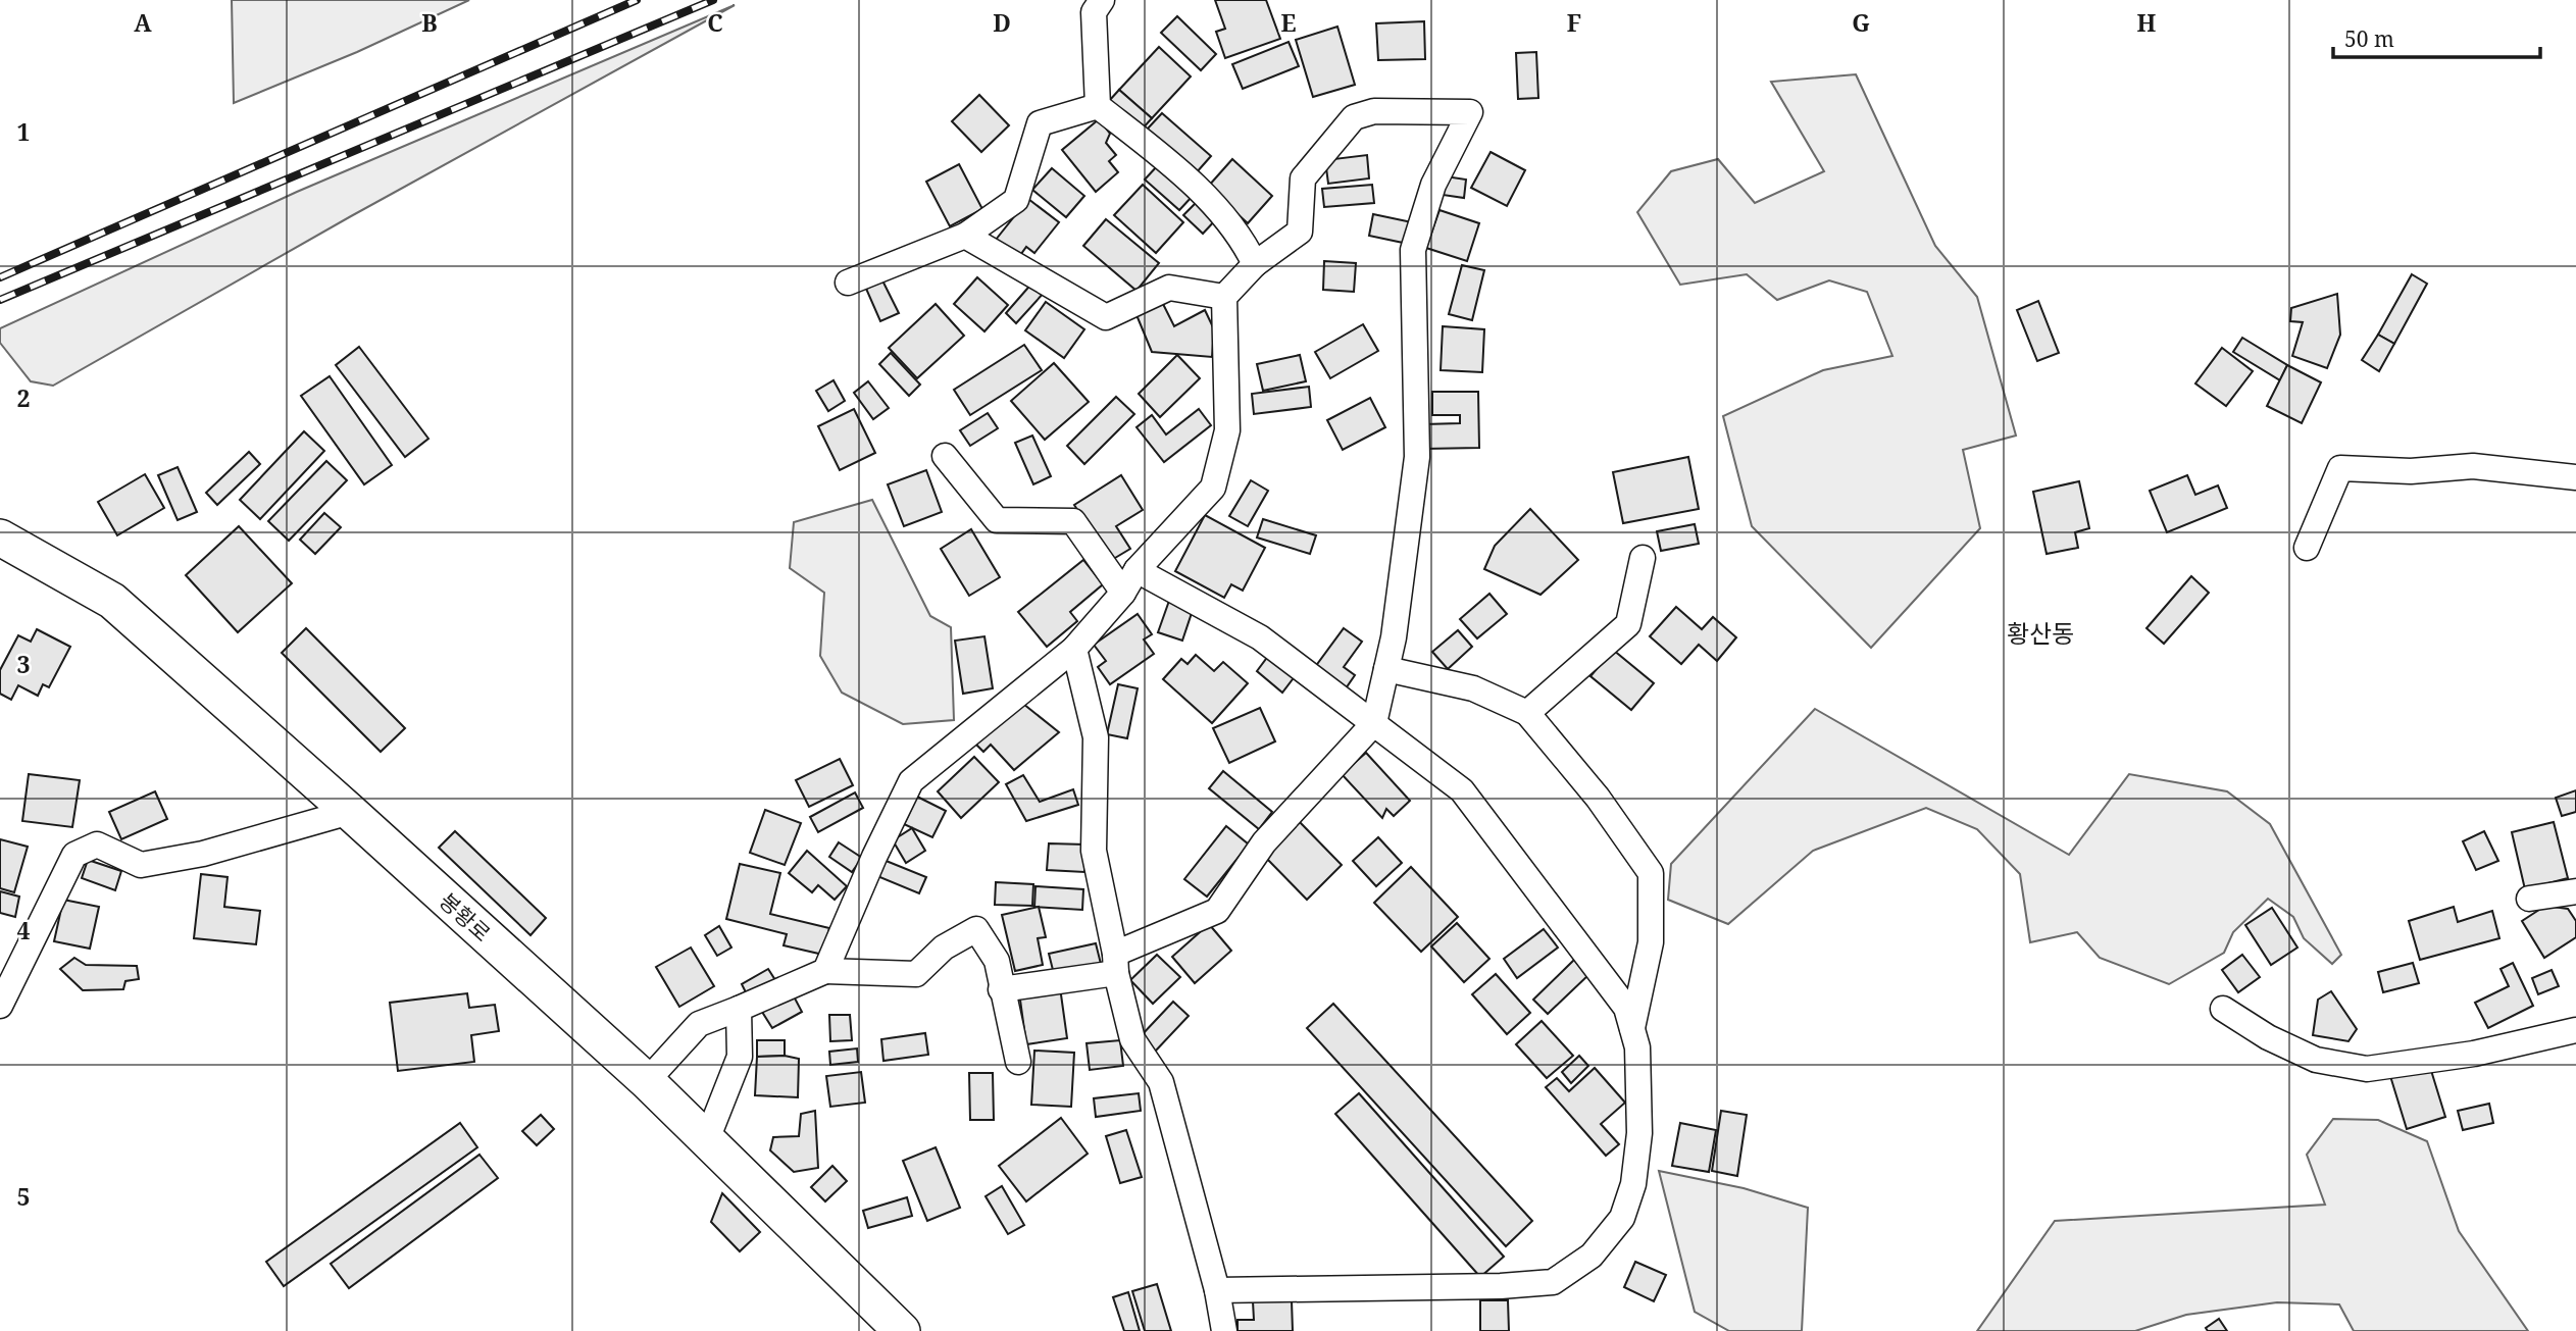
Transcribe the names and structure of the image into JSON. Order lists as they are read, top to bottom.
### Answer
{
  "streets": {
    "street": ["봉황로"]
  },
  "districts": ["황산동"],
  "scale_bar": "50 m",
  "grid": {
    "columns": [
      "A",
      "B",
      "C",
      "D",
      "E",
      "F",
      "G",
      "H"
    ],
    "rows": [
      "1",
      "2",
      "3",
      "4",
      "5"
    ]
  }
}
